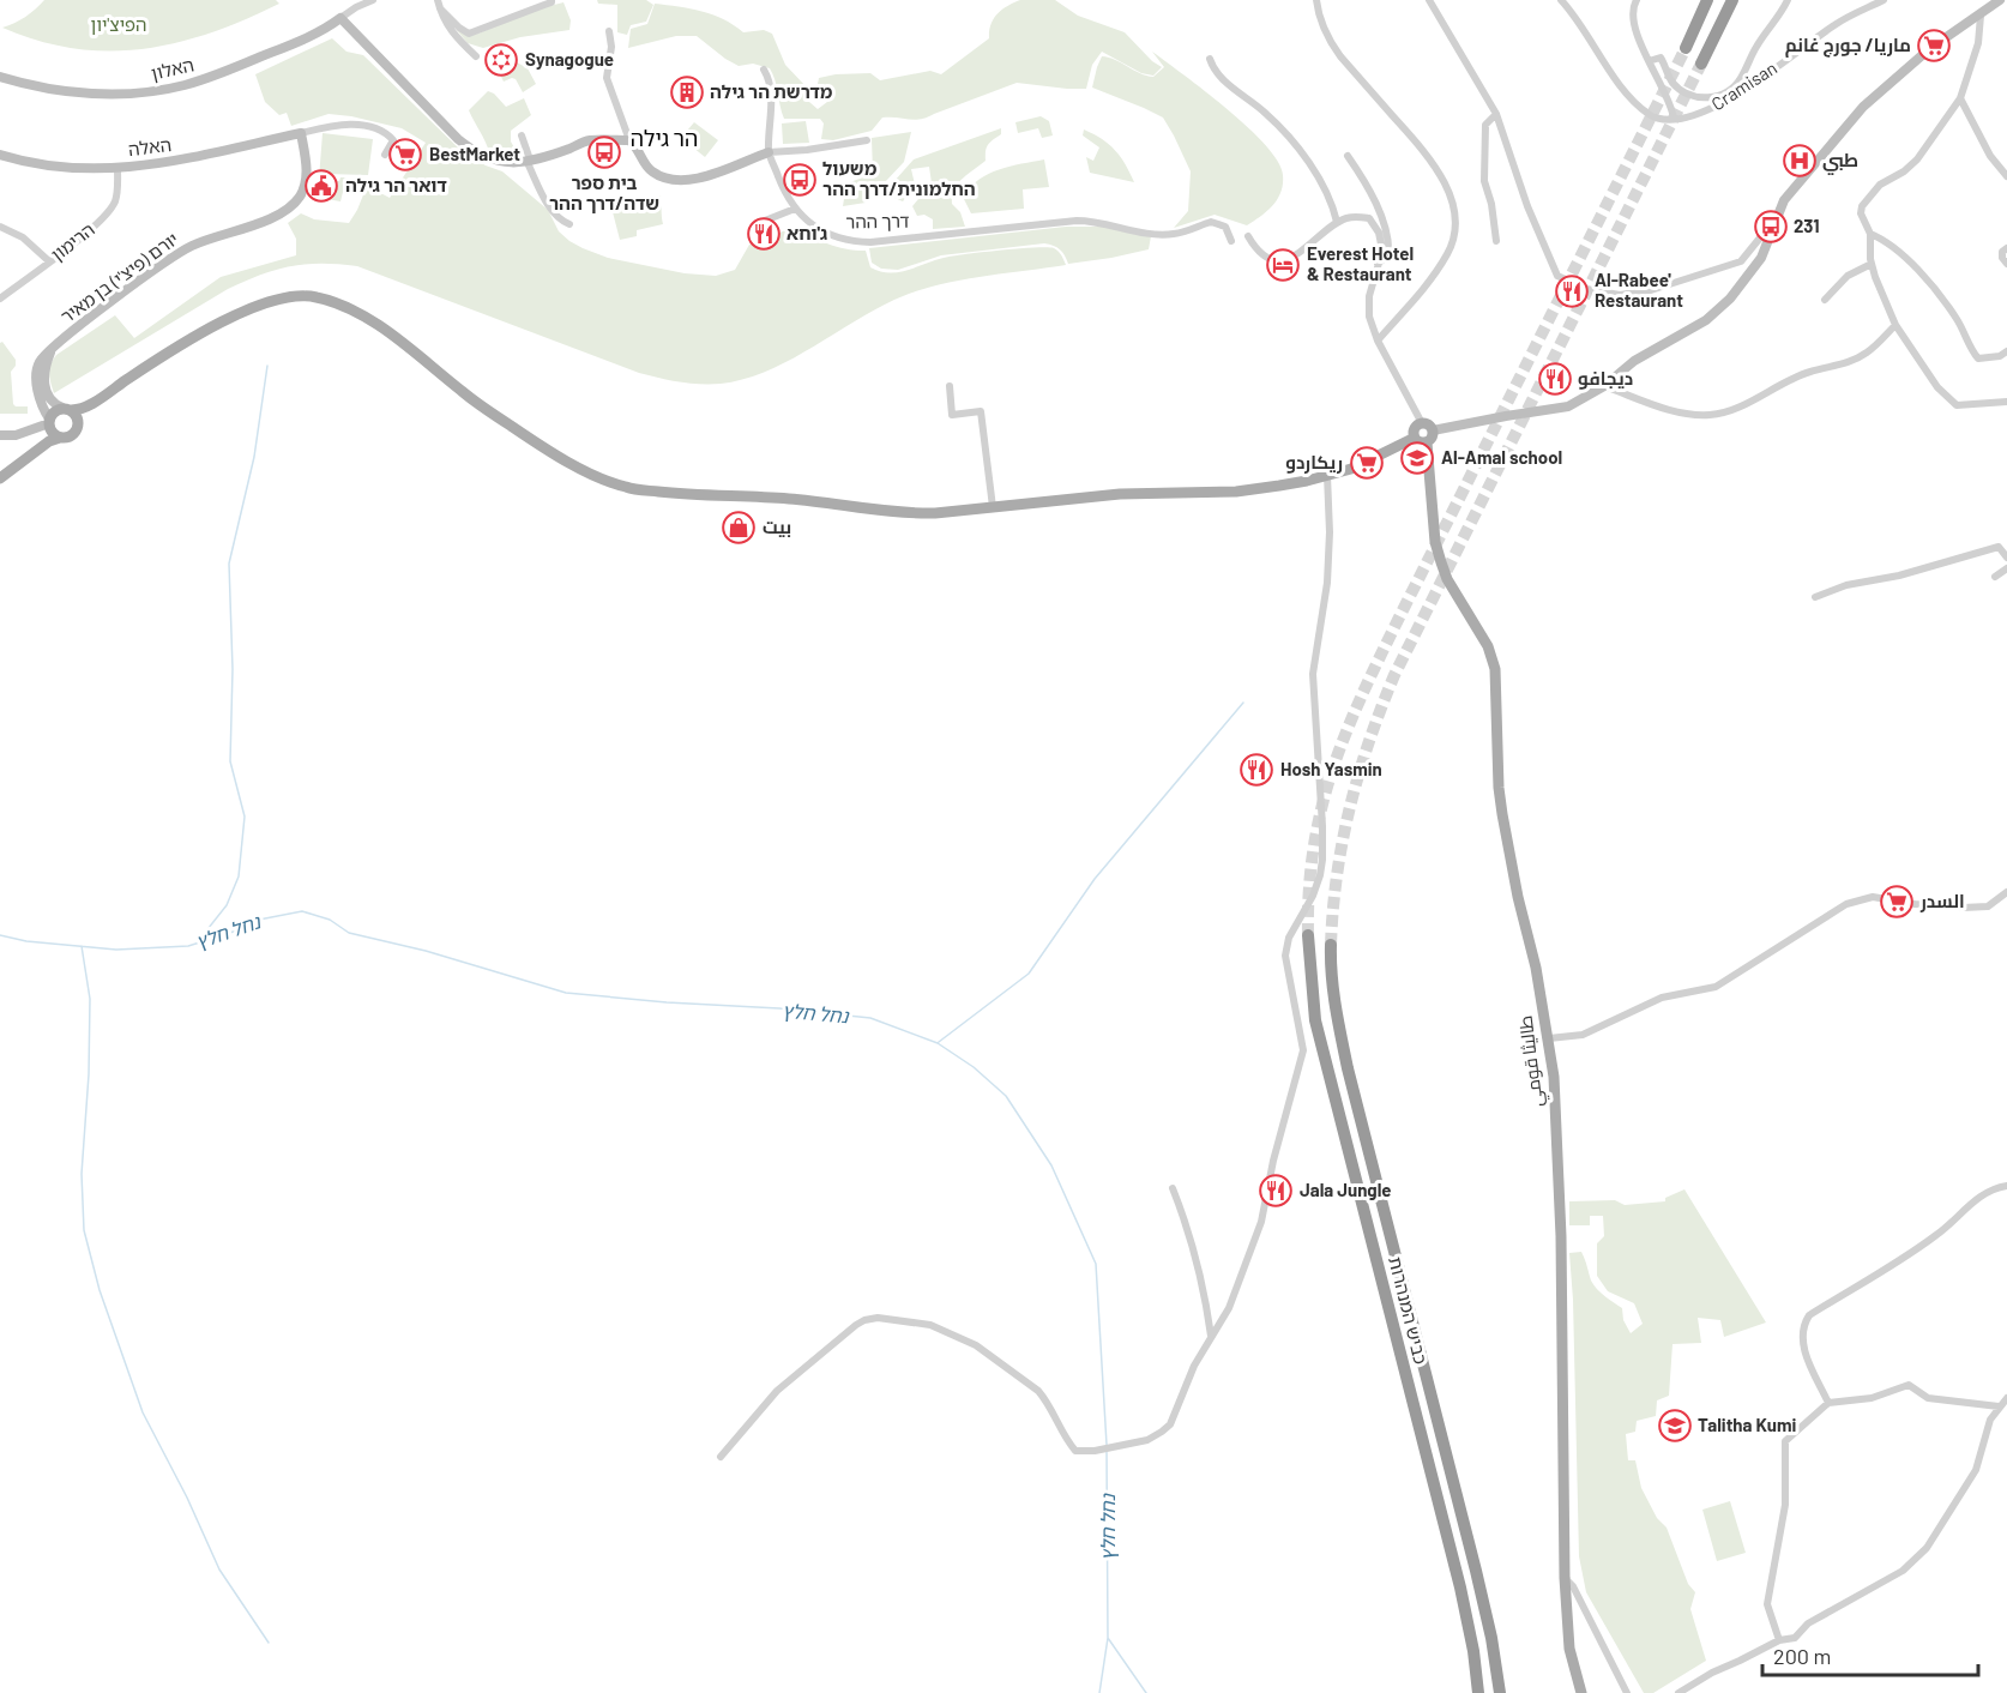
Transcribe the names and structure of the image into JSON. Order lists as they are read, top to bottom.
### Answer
{
  "streets": {
    "highway": ["כביש המנהרות"],
    "main road": ["طاليثا قومي"],
    "street": [
      "האלון",
      "Cramisan",
      "האלה",
      "דרך ההר",
      "הרימון",
      "יורם (פיצ'י) בן מאיר"
    ]
  },
  "crossings": [
    ["האלה", "הרימון"],
    ["האלה", "יורם (פיצ'י) בן מאיר"]
  ],
  "districts": ["הר גילה"],
  "water": ["נחל חלץ"],
  "parks": ["הפיצ'יון"],
  "places": {
    "supermarket": [
      "ماريا/ جورج غانم",
      "BestMarket",
      "ريكاردو",
      "السدر"
    ],
    "synagogue": ["Synagogue"],
    "building": ["מדרשת הר גילה"],
    "bus stop": ["בית ספר שדה/דרך ההר", "משעול החלמונית/דרך ההר", "231"],
    "hospital": ["طبي"],
    "public building": ["דואר הר גילה"],
    "restaurant": [
      "ג'וחא",
      "Al-Rabee' Restaurant",
      "ديجافو",
      "Hosh Yasmin",
      "Jala Jungle"
    ],
    "hotel": ["Everest Hotel & Restaurant"],
    "school or university": ["Al-Amal school", "Talitha Kumi"],
    "shop": ["بيت"]
  },
  "scale_bar": "200 m"
}
